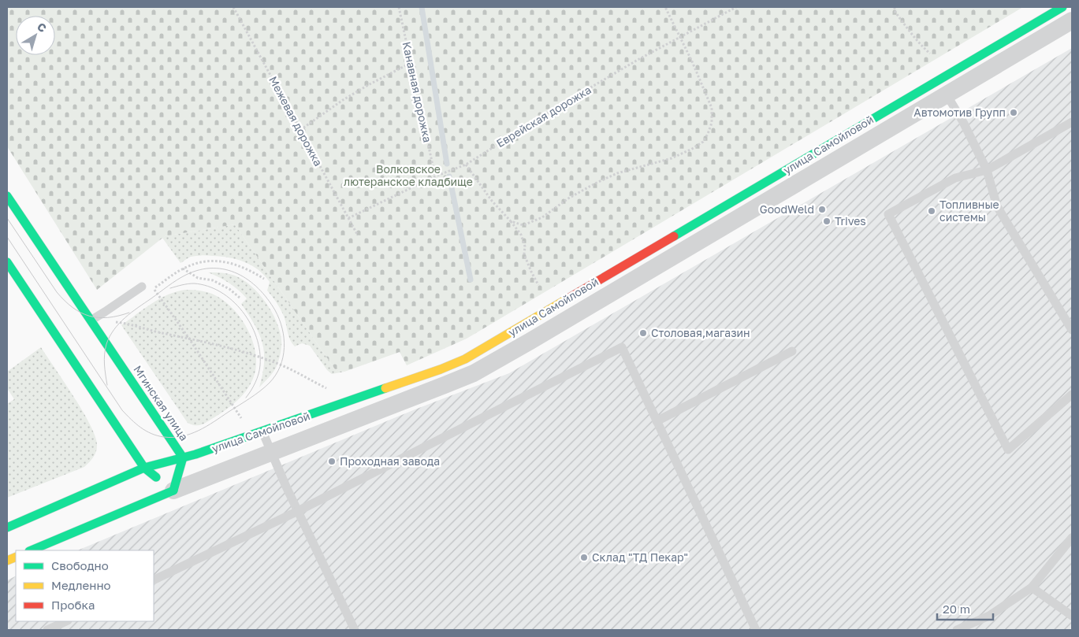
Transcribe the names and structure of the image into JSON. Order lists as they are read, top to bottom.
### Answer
{
  "streets": {
    "street": ["улица Самойловой", "Мгинская улица"],
    "path": ["Канавная дорожка", "Еврейская дорожка", "Межевая дорожка"]
  },
  "crossings": [
    ["Канавная дорожка", "Еврейская дорожка"],
    ["Еврейская дорожка", "Межевая дорожка"],
    ["улица Самойловой", "Мгинская улица"]
  ],
  "parks": ["Волковское лютеранское кладбище"],
  "places": [
    "Автомотив Групп",
    "GoodWeld",
    "Топливные системы",
    "Trives",
    "Столовая,магазин",
    "Проходная завода",
    "Склад \"ТД Пекар\""
  ],
  "legend": ["Свободно", "Медленно", "Пробка"],
  "scale_bar": "20 m",
  "north": "top right"
}
